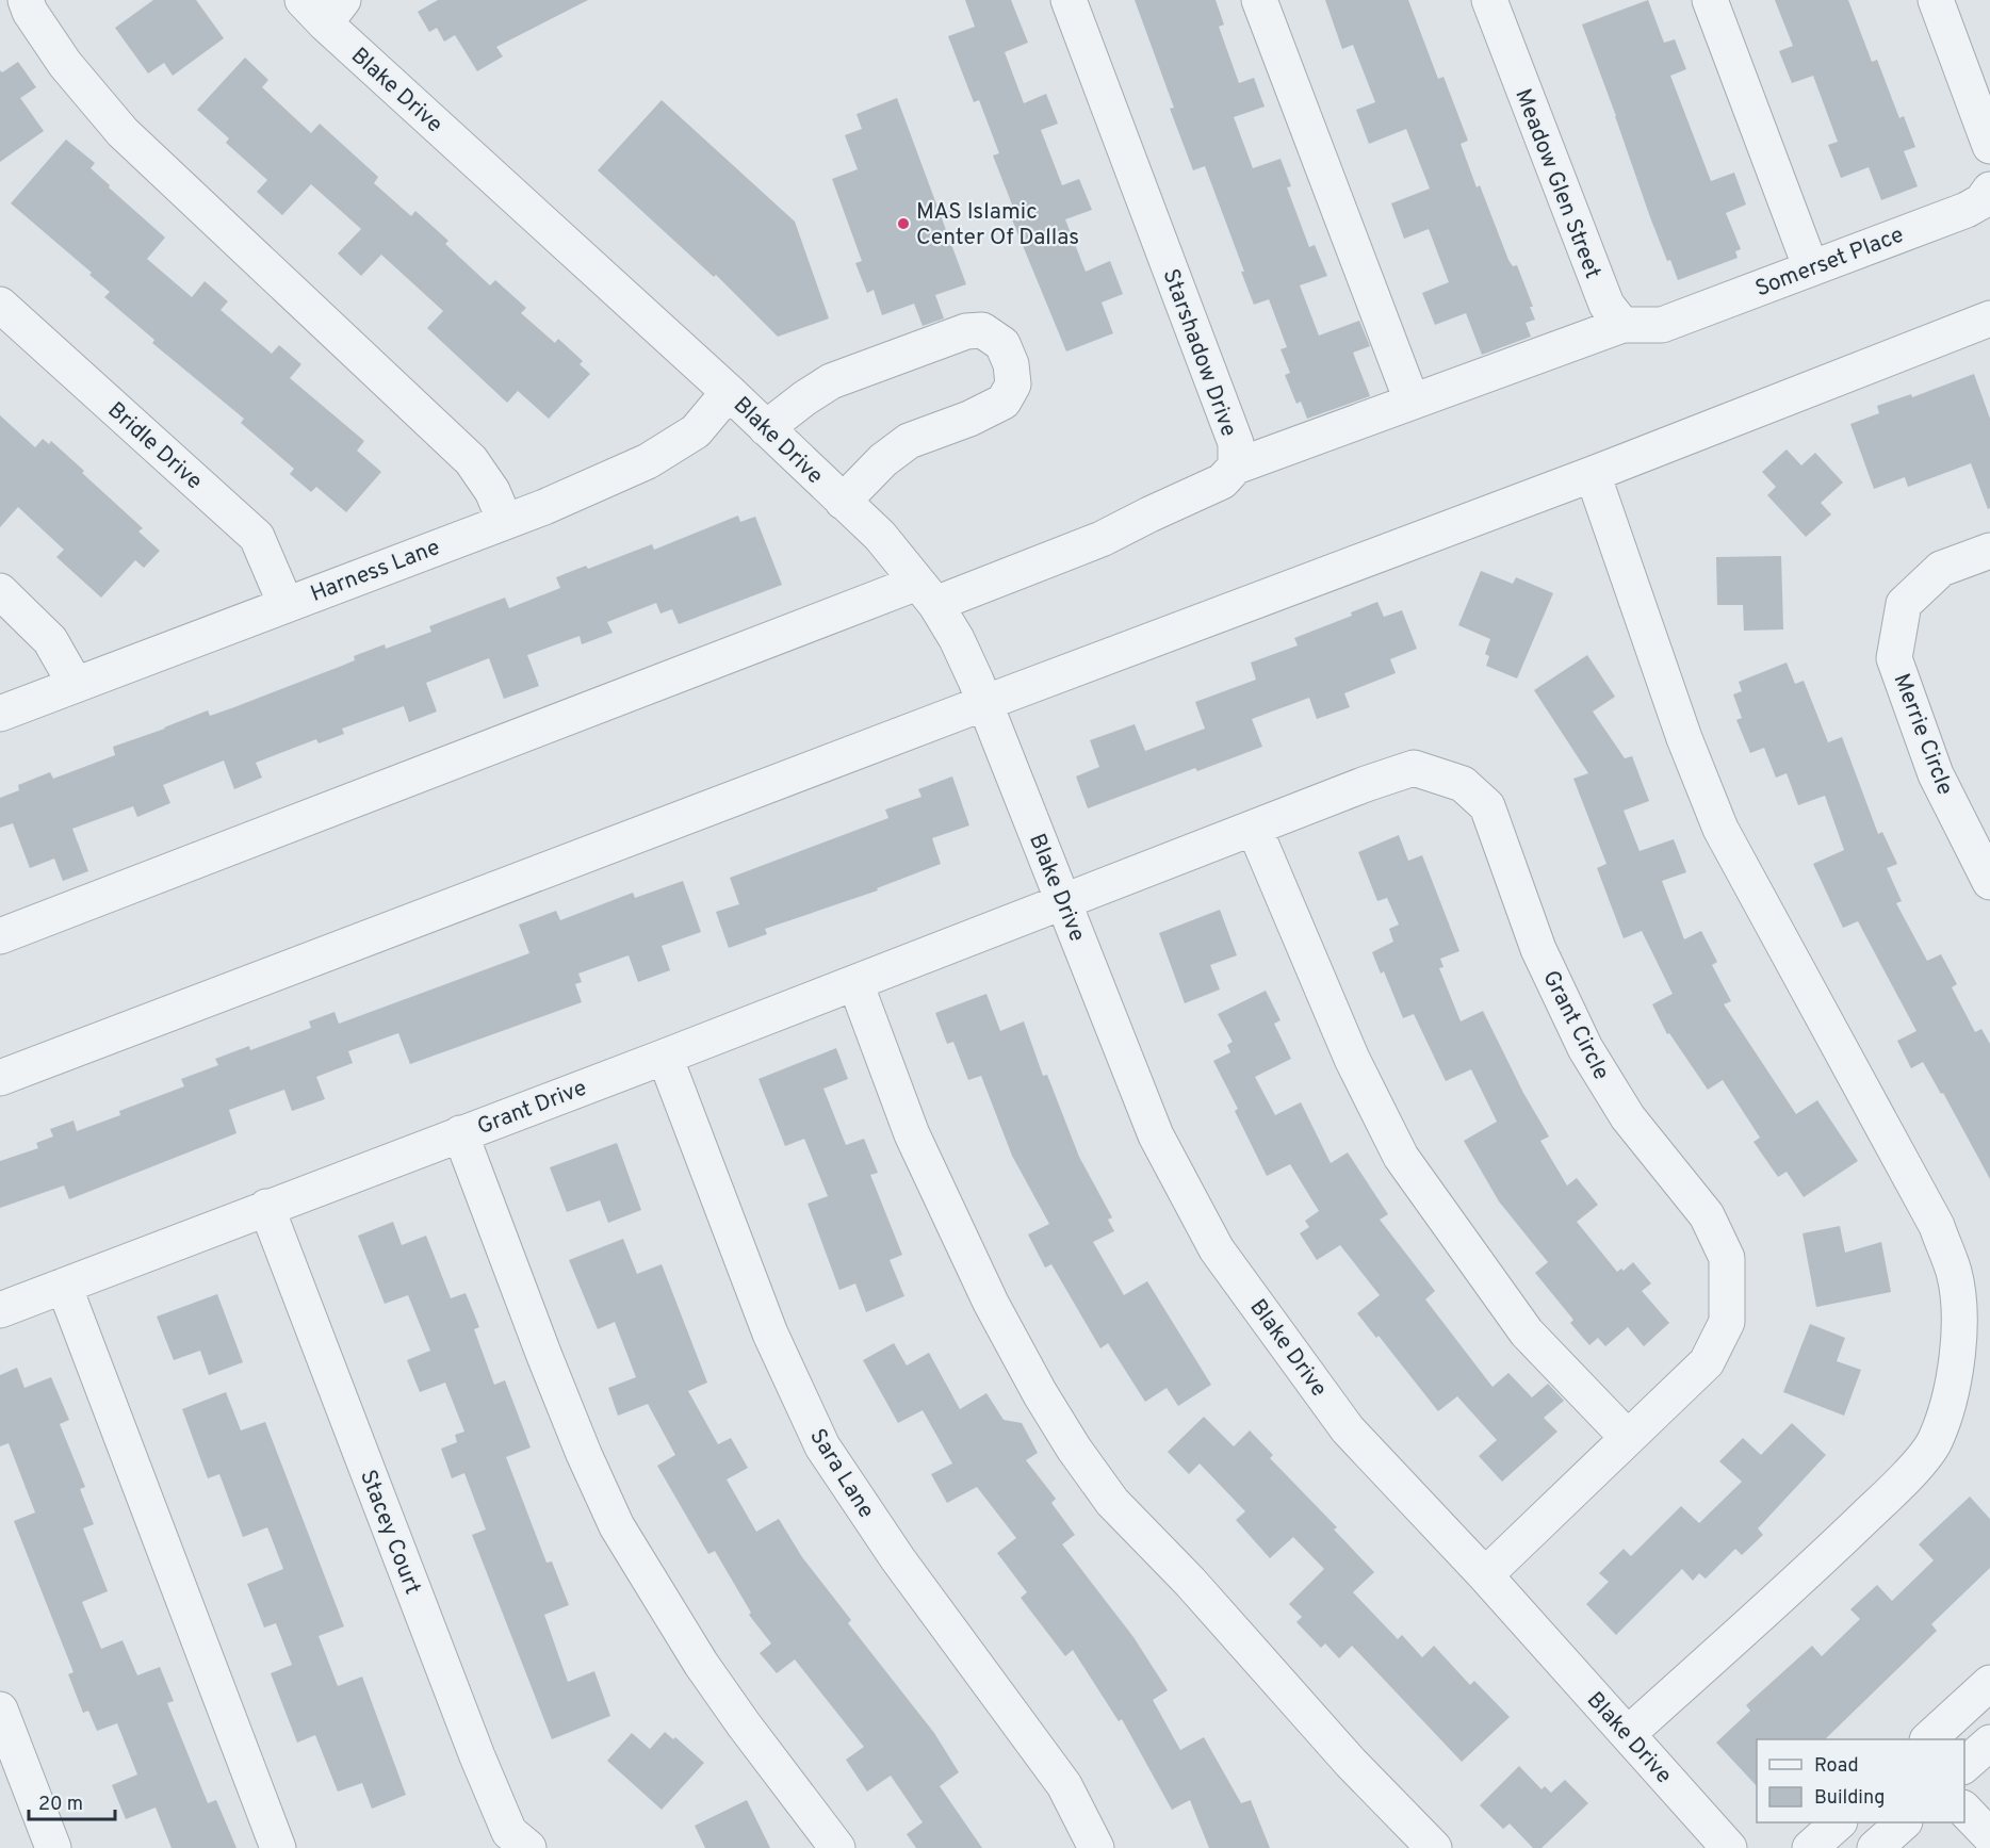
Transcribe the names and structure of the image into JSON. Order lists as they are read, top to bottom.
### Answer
{
  "streets": {
    "street": [
      "Blake Drive",
      "Meadow Glen Street",
      "Somerset Place",
      "Starshadow Drive",
      "Bridle Drive",
      "Harness Lane",
      "Merrie Circle",
      "Grant Circle",
      "Grant Drive",
      "Sara Lane",
      "Stacey Court"
    ]
  },
  "crossings": [
    ["Blake Drive", "Starshadow Drive"],
    ["Blake Drive", "Harness Lane"],
    ["Blake Drive", "Grant Circle"],
    ["Blake Drive", "Grant Drive"],
    ["Meadow Glen Street", "Somerset Place"],
    ["Bridle Drive", "Harness Lane"],
    ["Grant Circle", "Grant Drive"],
    ["Grant Drive", "Sara Lane"],
    ["Grant Drive", "Stacey Court"]
  ],
  "places": ["MAS Islamic Center Of Dallas"],
  "legend": ["Road", "Building"],
  "scale_bar": "20 m"
}
